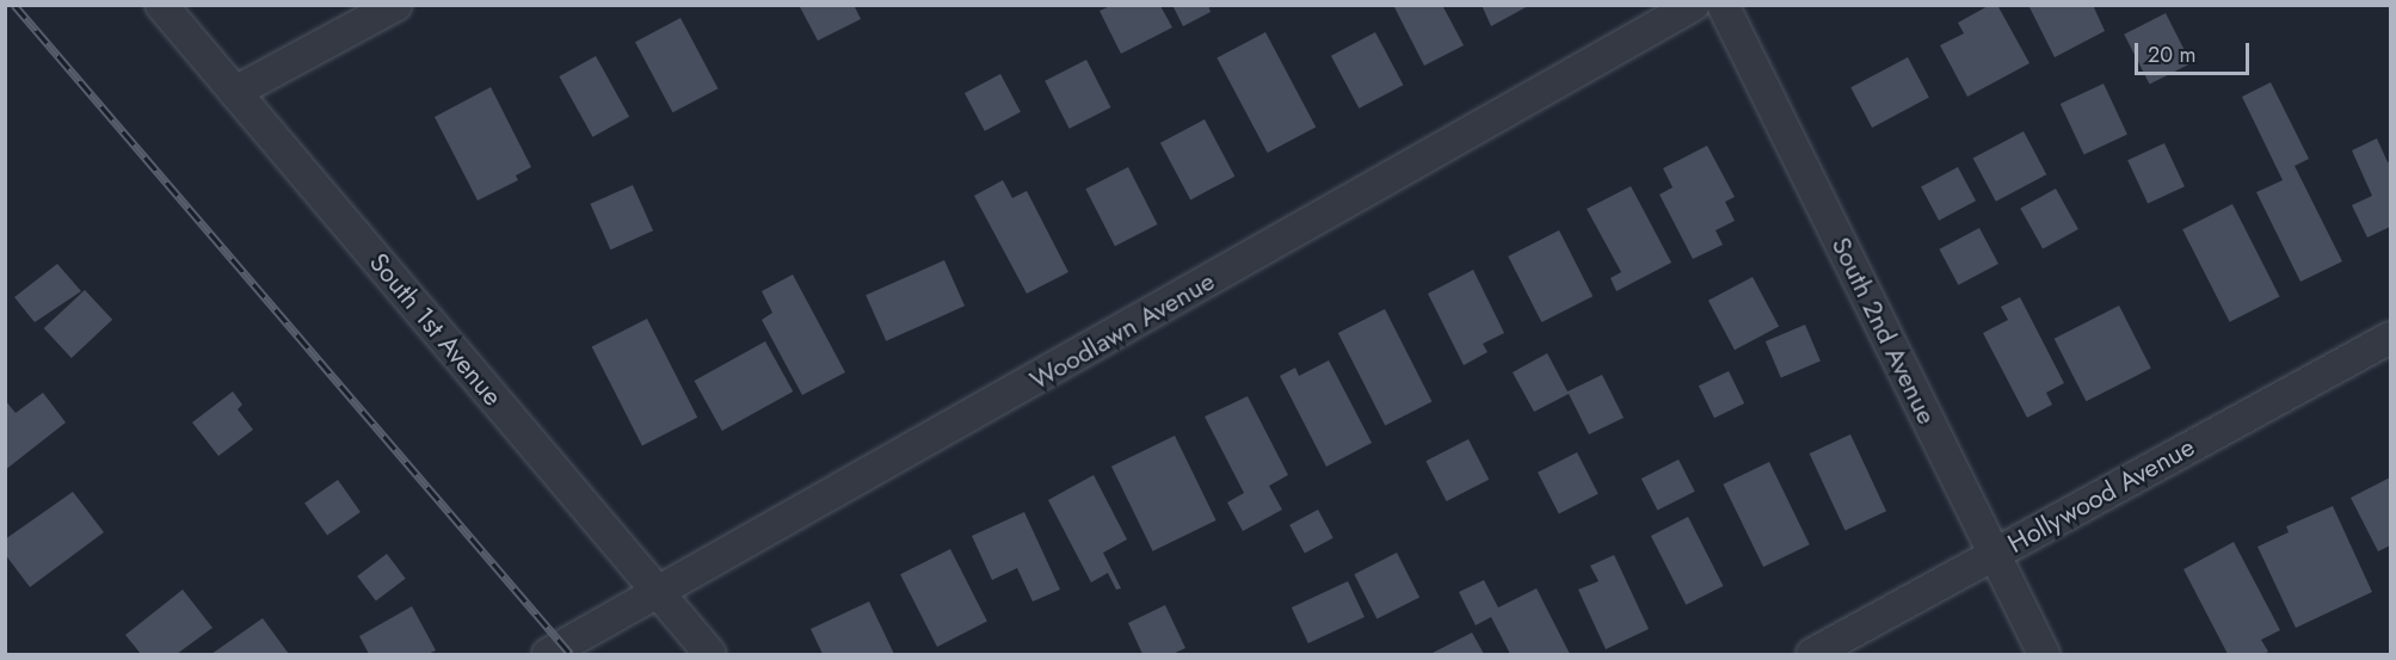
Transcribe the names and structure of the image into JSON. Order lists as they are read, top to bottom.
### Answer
{
  "streets": {
    "street": [
      "South 1st Avenue",
      "Woodlawn Avenue",
      "South 2nd Avenue",
      "Hollywood Avenue"
    ]
  },
  "crossings": [
    ["South 1st Avenue", "Woodlawn Avenue"],
    ["South 2nd Avenue", "Hollywood Avenue"]
  ],
  "scale_bar": "20 m"
}
